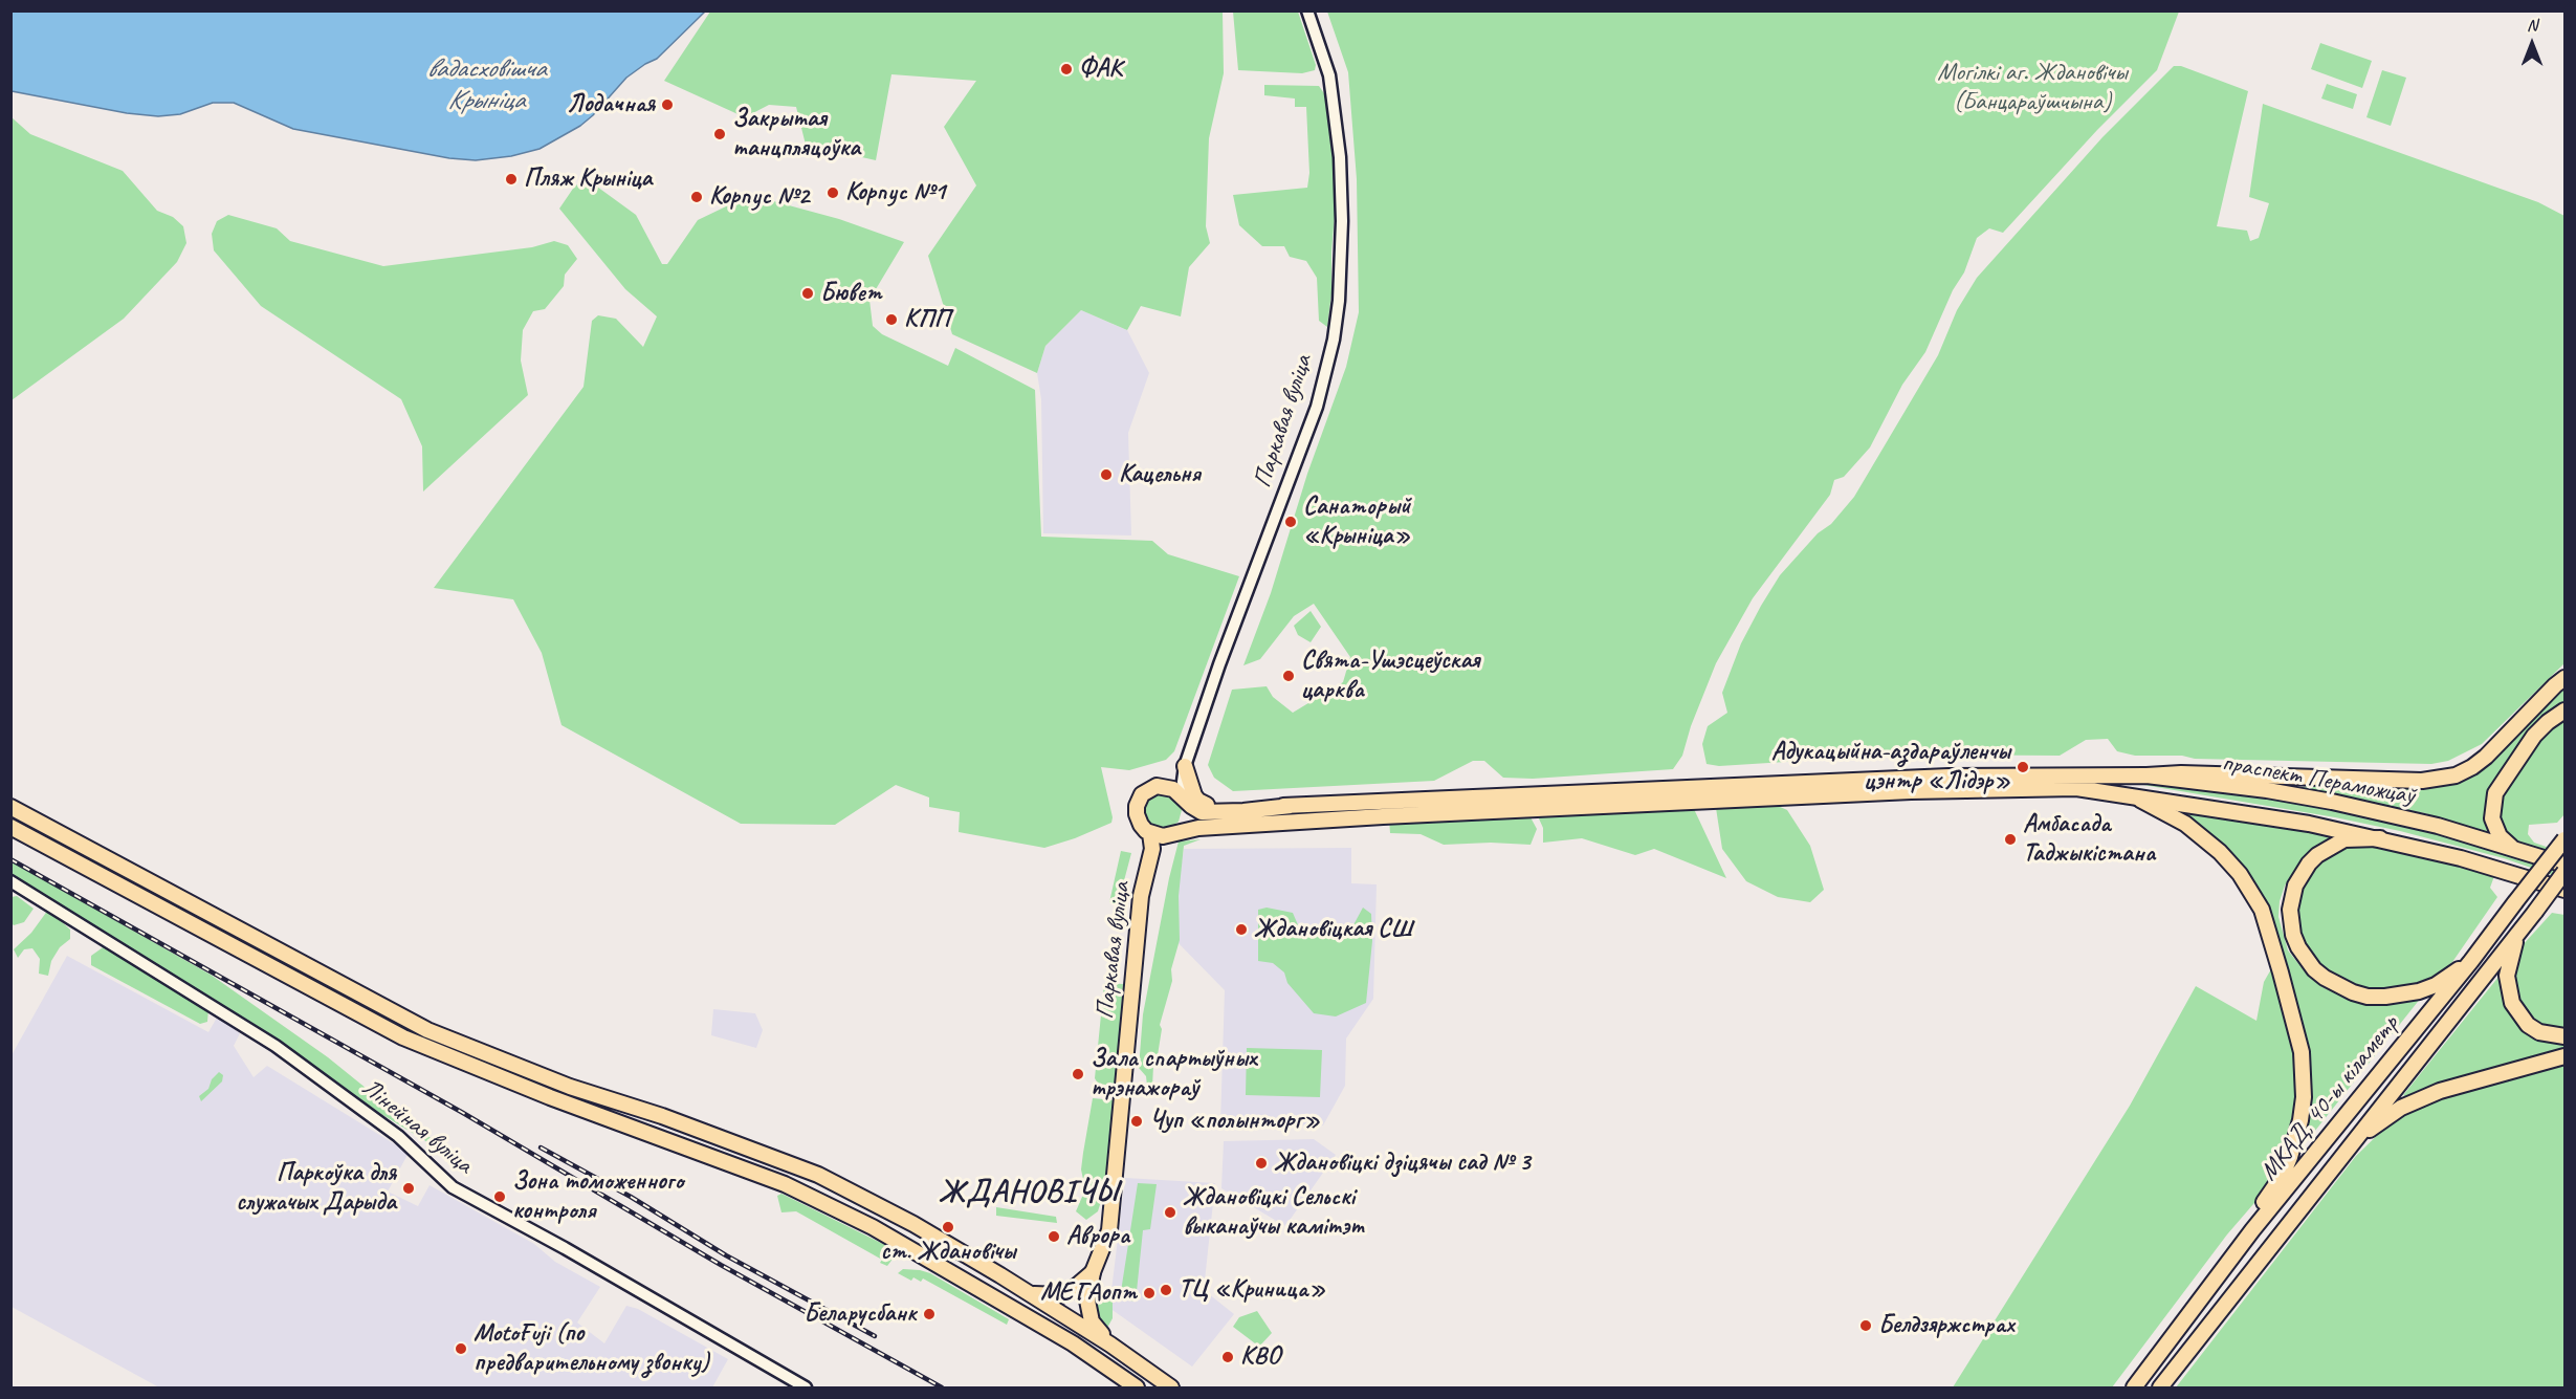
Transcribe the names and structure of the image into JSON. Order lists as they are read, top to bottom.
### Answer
{
  "streets": {
    "main road": ["Паркавая вуліца", "праспект Пераможцаў", "МКАД, 40-ы кіламетр"],
    "street": ["Лінейная вуліца"]
  },
  "districts": ["ЖДАНОВІЧЫ"],
  "water": ["вадасховішча Крыніца"],
  "parks": ["Могілкі аг. Ждановічы (Банцараўшчына)"],
  "places": [
    "ФАК",
    "Лодачная",
    "Закрытая танцпляцоўка",
    "Пляж Крыніца",
    "Корпус №1",
    "Корпус №2",
    "Бювет",
    "КПП",
    "Кацельня",
    "Санаторый «Крыніца»",
    "Свята-Ушэсцеўская царква",
    "Адукацыйна-аздараўленчы цэнтр «Лідэр»",
    "Амбасада Таджыкістана",
    "Ждановіцкая СШ",
    "Зала спартыўных трэнажораў",
    "Чуп «полынторг»",
    "Ждановіцкі дзіцячы сад № 3",
    "Паркоўка для служачых Дарыда",
    "Зона томоженного контроля",
    "Ждановіцкі Сельскі выканаўчы камітэт",
    "ст. Ждановічы",
    "Аврора",
    "ТЦ «Криница»",
    "МЕГАопт",
    "Беларусбанк",
    "Белдзяржстрах",
    "MotoFuji (по предварительному звонку)",
    "КВО"
  ],
  "north": "top"
}
